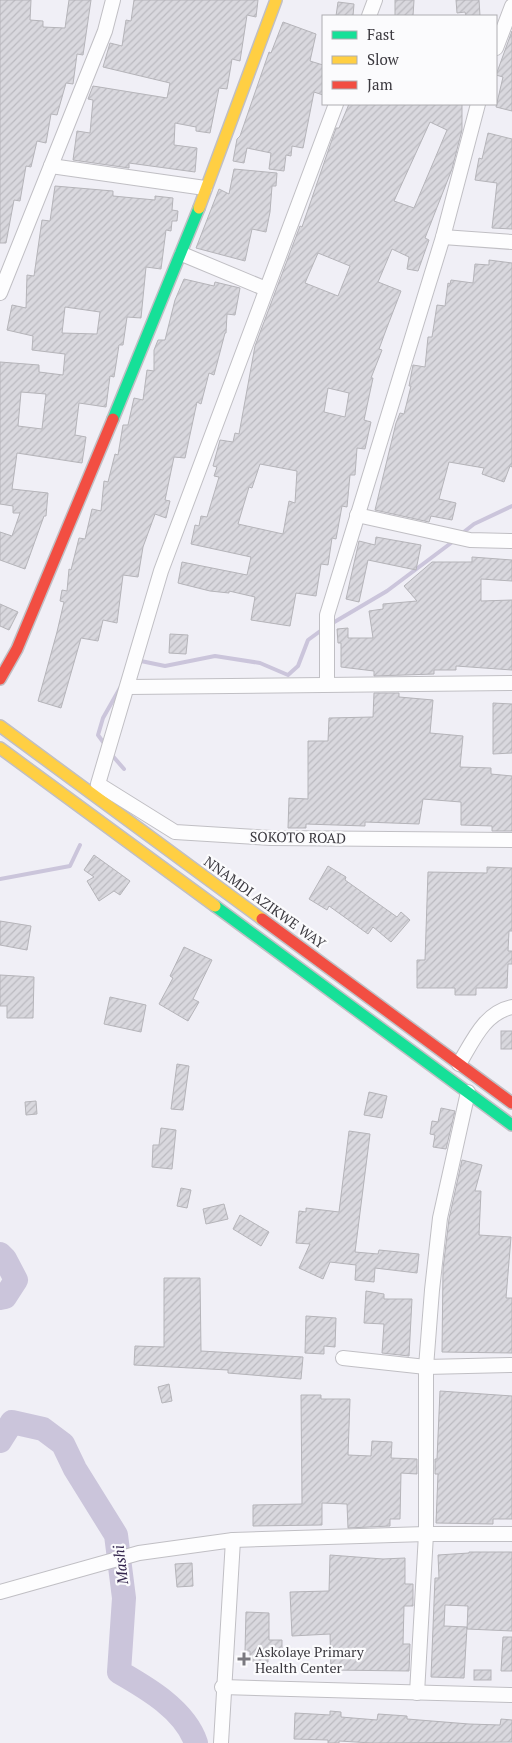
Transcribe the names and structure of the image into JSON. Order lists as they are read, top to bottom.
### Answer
{
  "streets": {
    "main road": ["NNAMDI AZIKWE WAY"],
    "street": ["SOKOTO ROAD"]
  },
  "water": ["Mashi"],
  "places": {
    "health": ["Askolaye Primary Health Center"]
  },
  "legend": ["Fast", "Slow", "Jam"]
}
